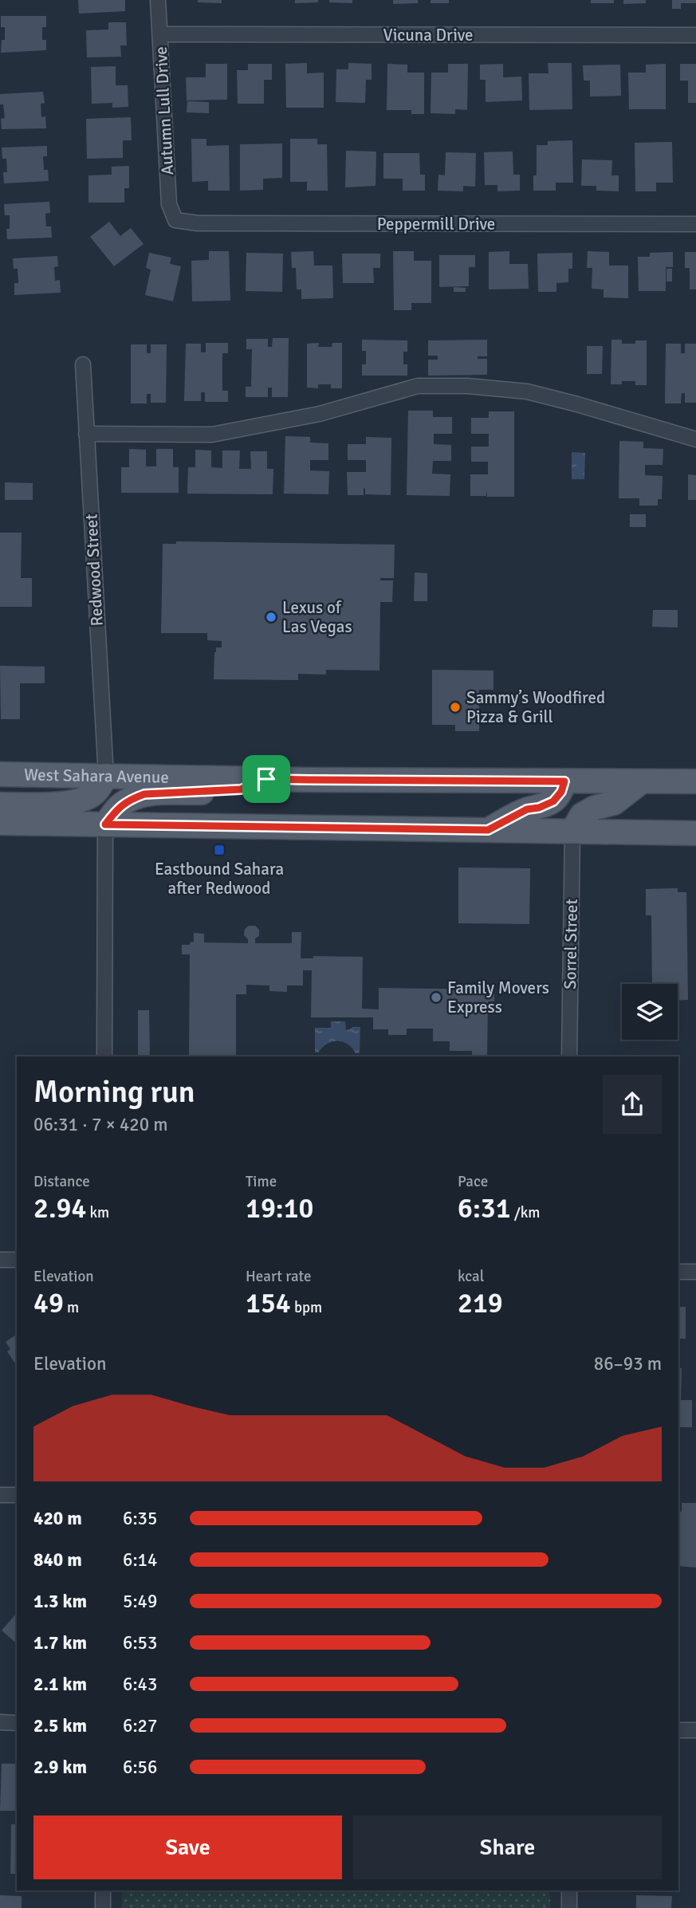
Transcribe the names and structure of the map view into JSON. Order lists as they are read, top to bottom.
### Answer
{
  "streets": {
    "main road": ["West Sahara Avenue"],
    "street": [
      "Vicuna Drive",
      "Autumn Lull Drive",
      "Peppermill Drive",
      "Redwood Street",
      "Sorrel Street"
    ]
  },
  "crossings": [
    ["Vicuna Drive", "Autumn Lull Drive"],
    ["Autumn Lull Drive", "Peppermill Drive"],
    ["Redwood Street", "West Sahara Avenue"]
  ],
  "places": {
    "other": ["Lexus of Las Vegas", "Sammy’s Woodfired Pizza & Grill", "Family Movers Express"],
    "transit": ["Eastbound Sahara after Redwood"]
  },
  "page": {
    "heading": ["Morning run", "06:31 · 7 × 420 m"],
    "stats": [
      ["Distance", "2.94 km"],
      ["Time", "19:10"],
      ["Pace", "6:31 /km"],
      ["Elevation", "49 m"],
      ["Heart rate", "154 bpm"],
      ["kcal", "219"]
    ],
    "chart": ["Elevation", "86–93 m"],
    "list": [
      {
        "name": "420 m",
        "note": "6:35"
      },
      {
        "name": "840 m",
        "note": "6:14"
      },
      {
        "name": "1.3 km",
        "note": "5:49"
      },
      {
        "name": "1.7 km",
        "note": "6:53"
      },
      {
        "name": "2.1 km",
        "note": "6:43"
      },
      {
        "name": "2.5 km",
        "note": "6:27"
      },
      {
        "name": "2.9 km",
        "note": "6:56"
      }
    ],
    "buttons": ["Save", "Share"]
  }
}
